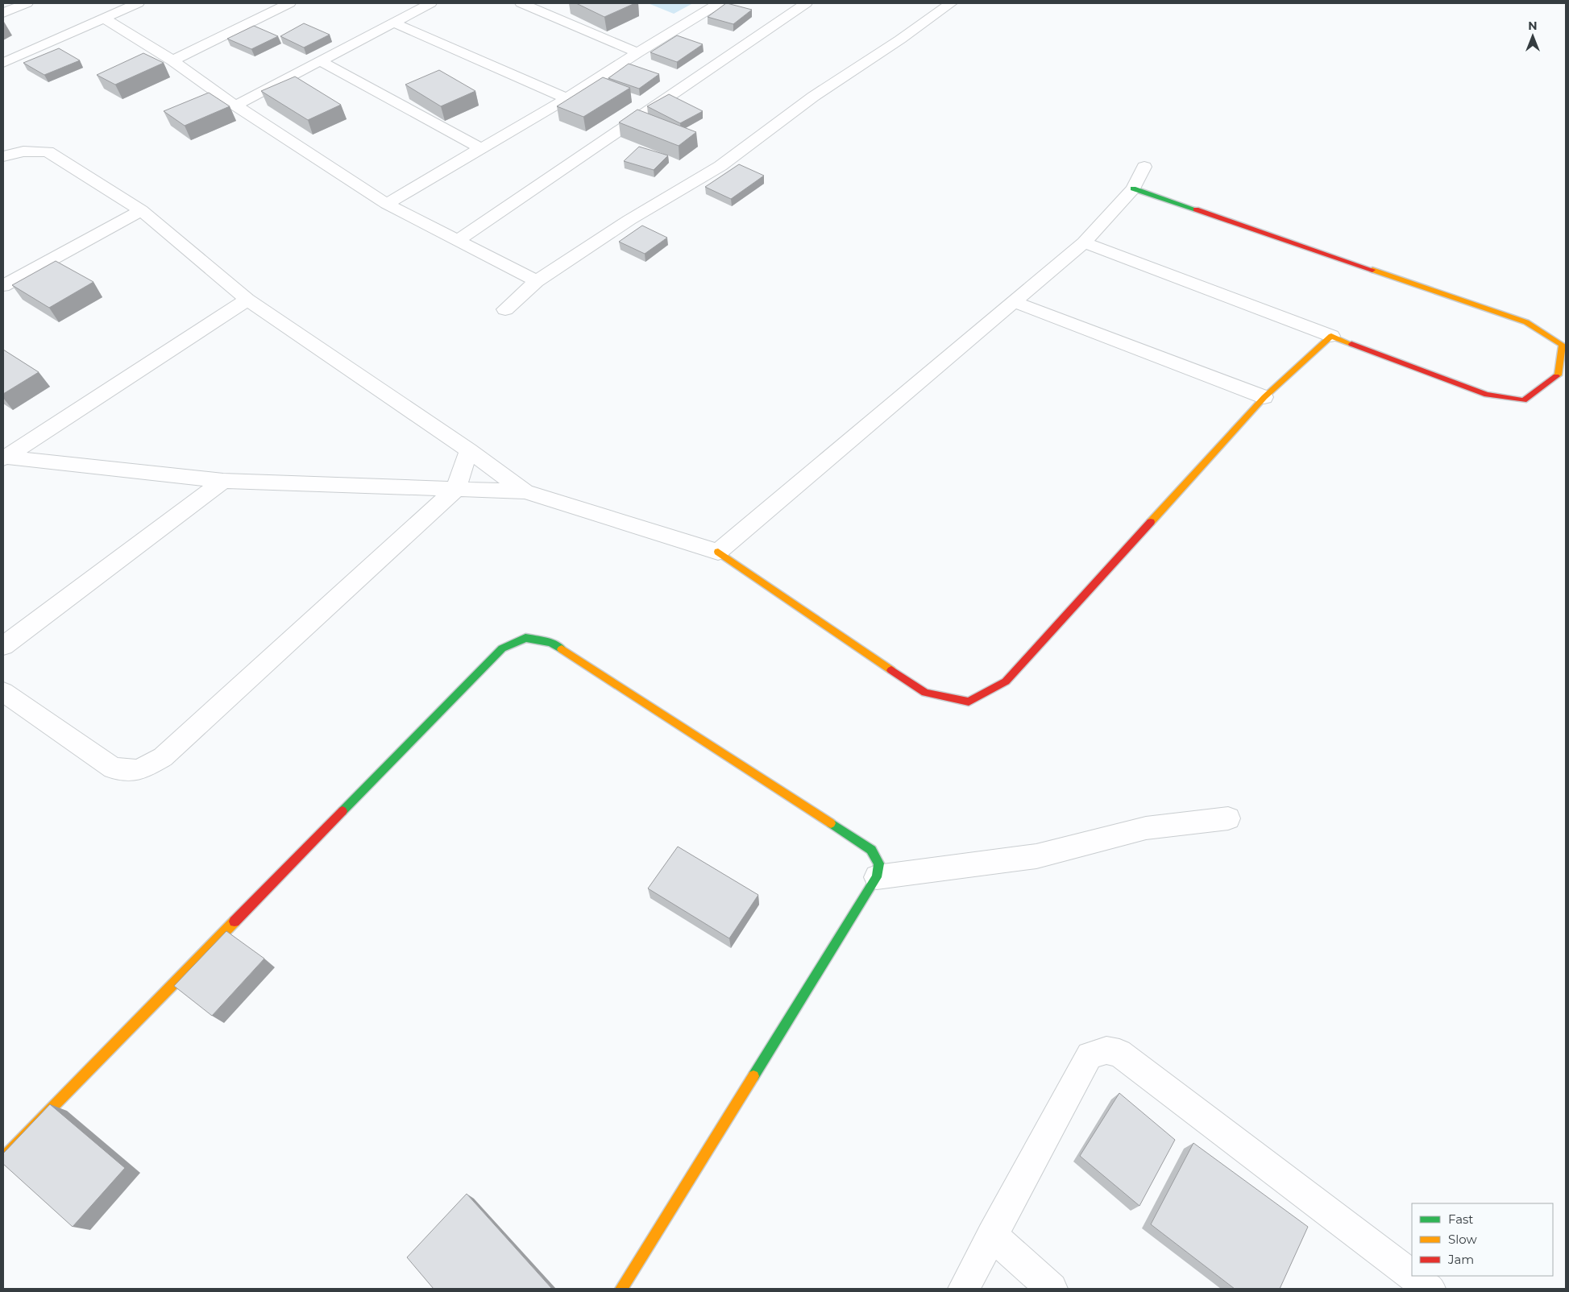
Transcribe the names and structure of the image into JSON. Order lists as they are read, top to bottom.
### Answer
{
  "legend": ["Fast", "Slow", "Jam"],
  "north": "top"
}
